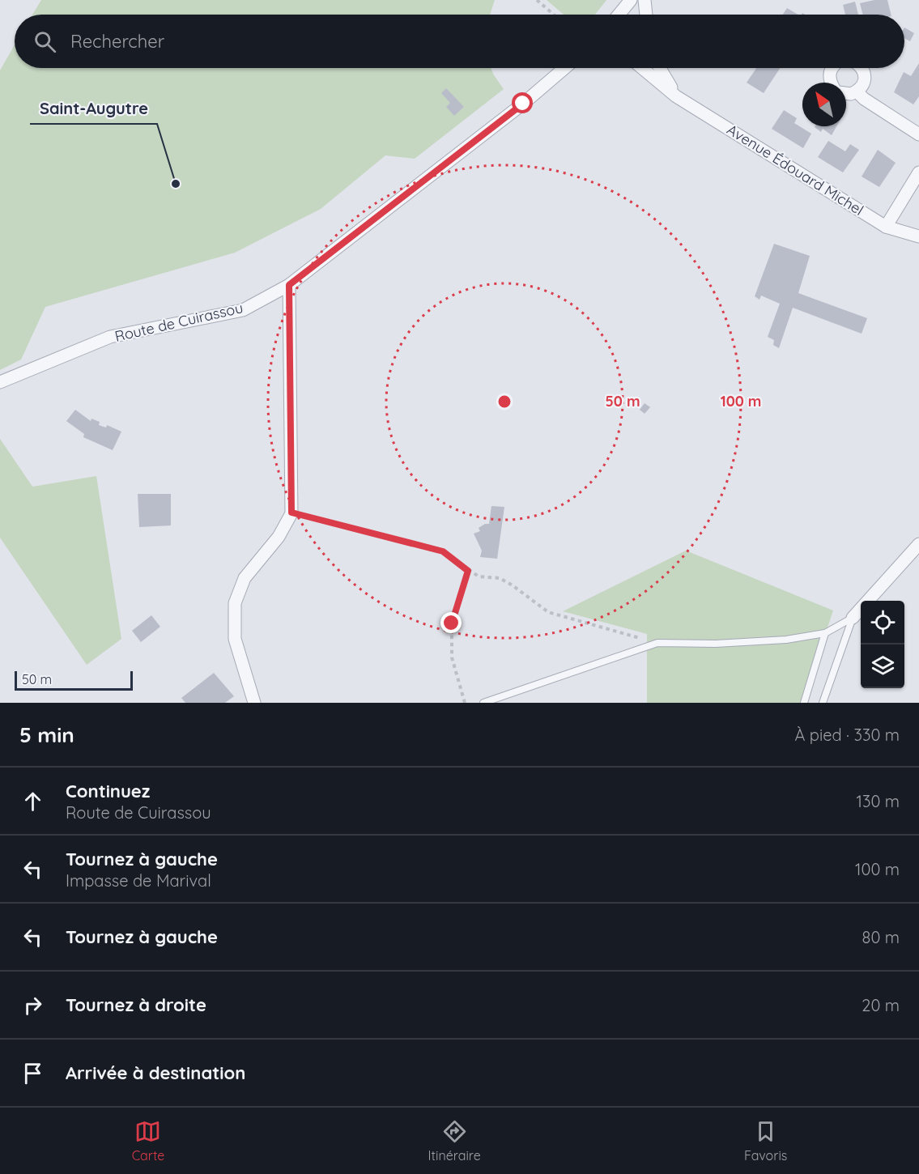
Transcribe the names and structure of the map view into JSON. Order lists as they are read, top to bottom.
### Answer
{
  "streets": {
    "street": ["Avenue Édouard Michel", "Route de Cuirassou"]
  },
  "places": ["Saint-Augutre"],
  "scale_bar": "50 m",
  "north": "top left",
  "page": {
    "search": "Rechercher",
    "scale": "50 m",
    "heading": ["5 min", "À pied · 330 m"],
    "list": [
      ["Continuez", "Route de Cuirassou", "130 m"],
      ["Tournez à gauche", "Impasse de Marival", "100 m"],
      ["Tournez à gauche", "80 m"],
      ["Tournez à droite", "20 m"],
      "Arrivée à destination"
    ],
    "nav": ["Carte", "Itinéraire", "Favoris"]
  },
  "rings": ["50 m", "100 m"]
}
